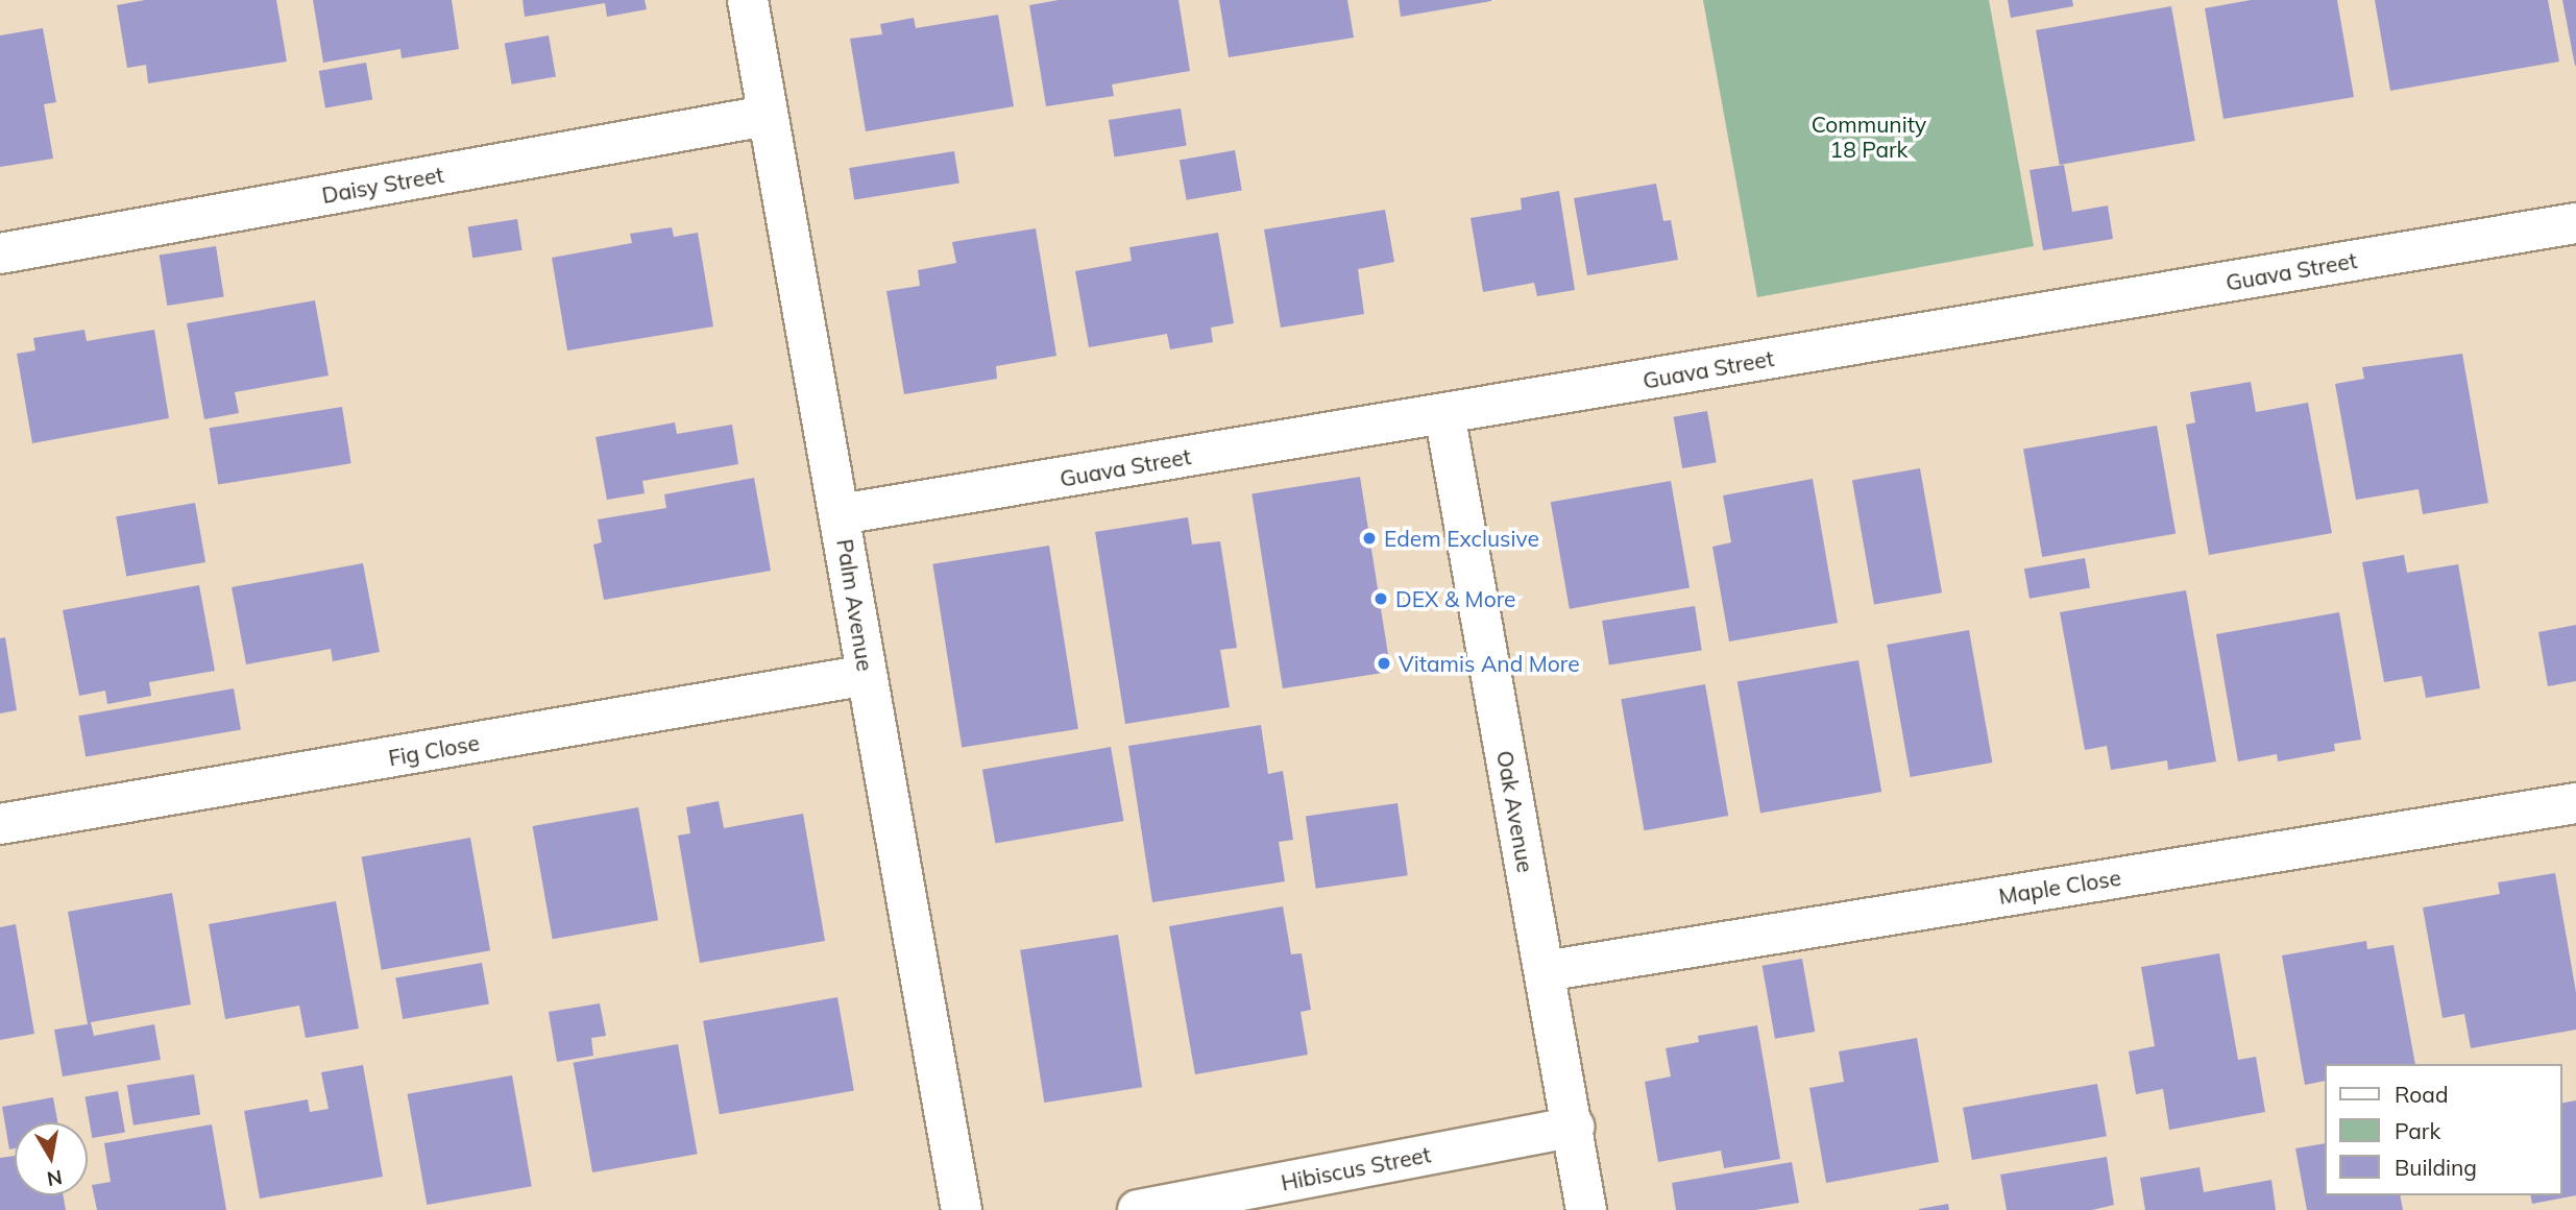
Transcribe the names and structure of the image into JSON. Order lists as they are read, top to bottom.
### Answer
{
  "streets": {
    "street": [
      "Daisy Street",
      "Guava Street",
      "Palm Avenue",
      "Fig Close",
      "Oak Avenue",
      "Maple Close",
      "Hibiscus Street"
    ]
  },
  "crossings": [
    ["Daisy Street", "Palm Avenue"],
    ["Guava Street", "Palm Avenue"],
    ["Guava Street", "Oak Avenue"],
    ["Palm Avenue", "Fig Close"],
    ["Oak Avenue", "Maple Close"],
    ["Oak Avenue", "Hibiscus Street"]
  ],
  "parks": ["Community 18 Park"],
  "places": ["Edem Exclusive", "DEX & More", "Vitamis And More"],
  "legend": ["Road", "Park", "Building"],
  "north": "bottom"
}
